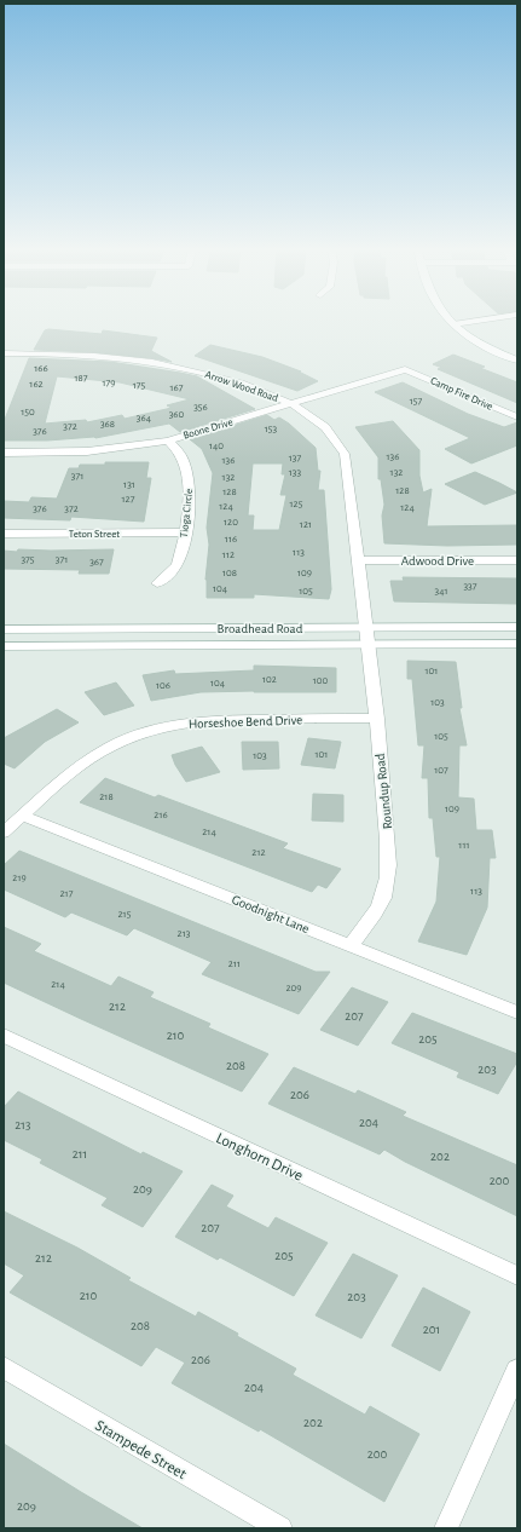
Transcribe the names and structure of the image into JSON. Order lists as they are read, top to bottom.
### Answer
{
  "streets": {
    "street": [
      "Arrow Wood Road",
      "Camp Fire Drive",
      "Boone Drive",
      "Tioga Circle",
      "Teton Street",
      "Adwood Drive",
      "Broadhead Road",
      "Horseshoe Bend Drive",
      "Roundup Road",
      "Goodnight Lane",
      "Longhorn Drive",
      "Stampede Street"
    ]
  },
  "crossings": [
    ["Arrow Wood Road", "Boone Drive"],
    ["Arrow Wood Road", "Adwood Drive"],
    ["Arrow Wood Road", "Broadhead Road"],
    ["Arrow Wood Road", "Roundup Road"],
    ["Camp Fire Drive", "Boone Drive"],
    ["Boone Drive", "Tioga Circle"],
    ["Tioga Circle", "Teton Street"],
    ["Broadhead Road", "Roundup Road"],
    ["Horseshoe Bend Drive", "Roundup Road"],
    ["Horseshoe Bend Drive", "Goodnight Lane"],
    ["Roundup Road", "Goodnight Lane"]
  ],
  "house_numbers": [
    "166",
    "187",
    "179",
    "162",
    "175",
    "167",
    "157",
    "356",
    "150",
    "360",
    "364",
    "368",
    "372",
    "153",
    "376",
    "140",
    "136",
    "137",
    "136",
    "133",
    "132",
    "371",
    "132",
    "131",
    "128",
    "128",
    "127",
    "125",
    "124",
    "124",
    "376",
    "372",
    "120",
    "121",
    "116",
    "113",
    "112",
    "375",
    "371",
    "367",
    "108",
    "109",
    "337",
    "104",
    "105",
    "341",
    "101",
    "102",
    "100",
    "104",
    "106",
    "103",
    "105",
    "101",
    "103",
    "107",
    "218",
    "109",
    "216",
    "214",
    "111",
    "212",
    "219",
    "113",
    "217",
    "215",
    "213",
    "211",
    "214",
    "209",
    "212",
    "207",
    "210",
    "205",
    "208",
    "203",
    "206",
    "204",
    "213",
    "211",
    "202",
    "200",
    "209",
    "207",
    "205",
    "212",
    "210",
    "203",
    "208",
    "201",
    "206",
    "204",
    "202",
    "200",
    "209"
  ]
}
